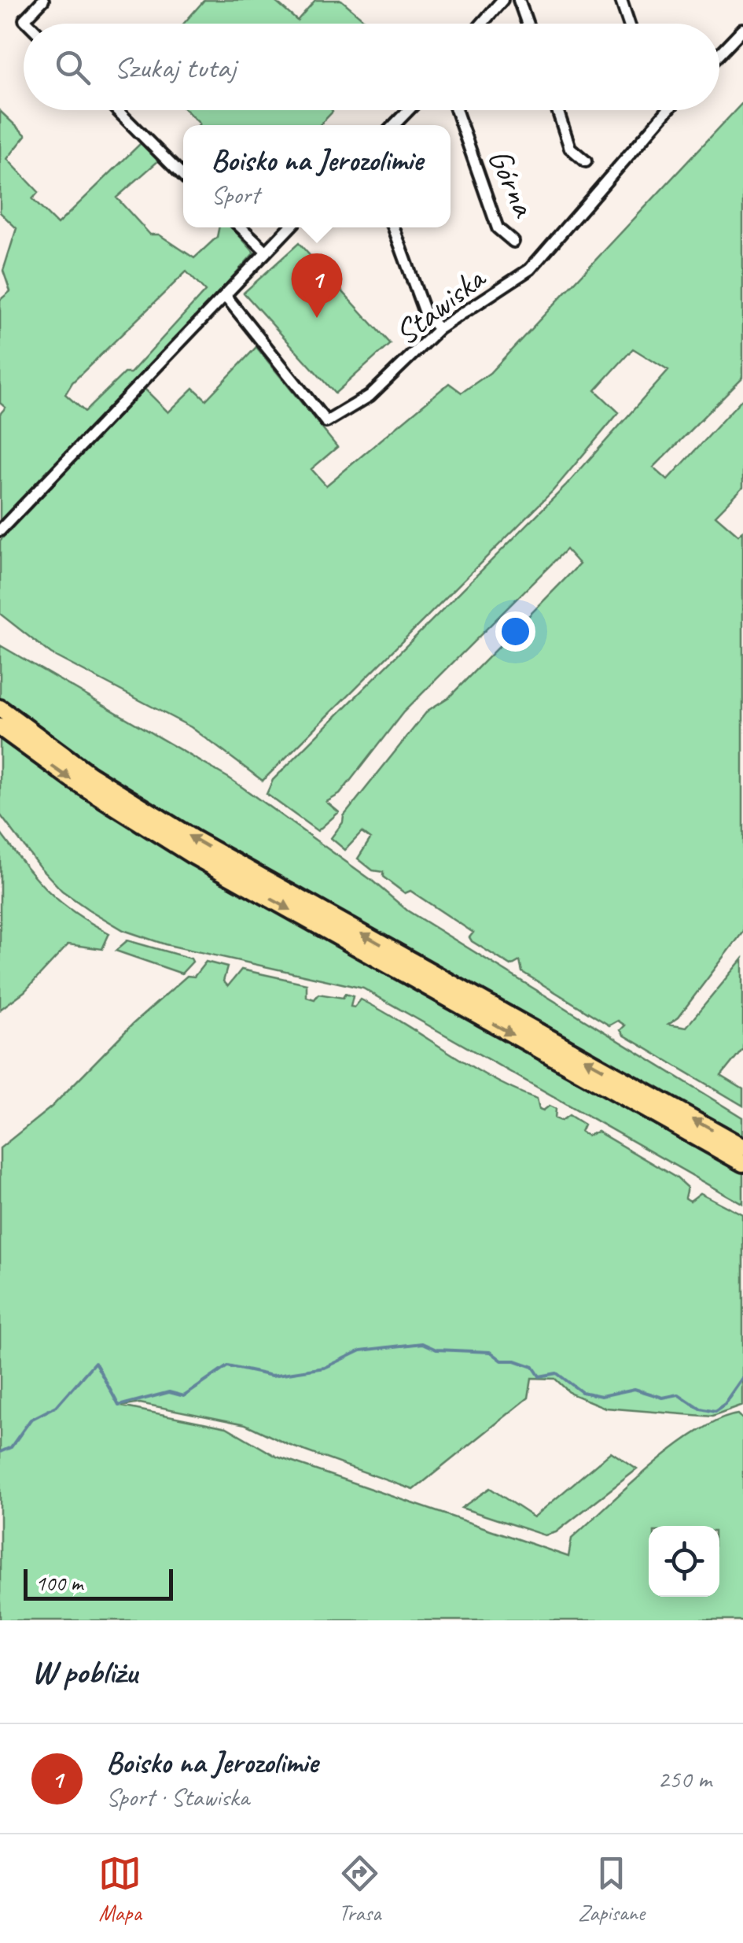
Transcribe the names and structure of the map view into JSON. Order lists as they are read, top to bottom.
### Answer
{
  "streets": {
    "street": ["Górna", "Stawiska"]
  },
  "scale_bar": "100 m",
  "page": {
    "search": "Szukaj tutaj",
    "popup": ["Boisko na Jerozolimie", "Sport"],
    "pins": "1",
    "scale": "100 m",
    "heading": "W pobliżu",
    "list": [
      {
        "mark": "1",
        "name": "Boisko na Jerozolimie",
        "note": "Sport · Stawiska",
        "value": "250 m"
      }
    ],
    "nav": ["Mapa", "Trasa", "Zapisane"]
  }
}
